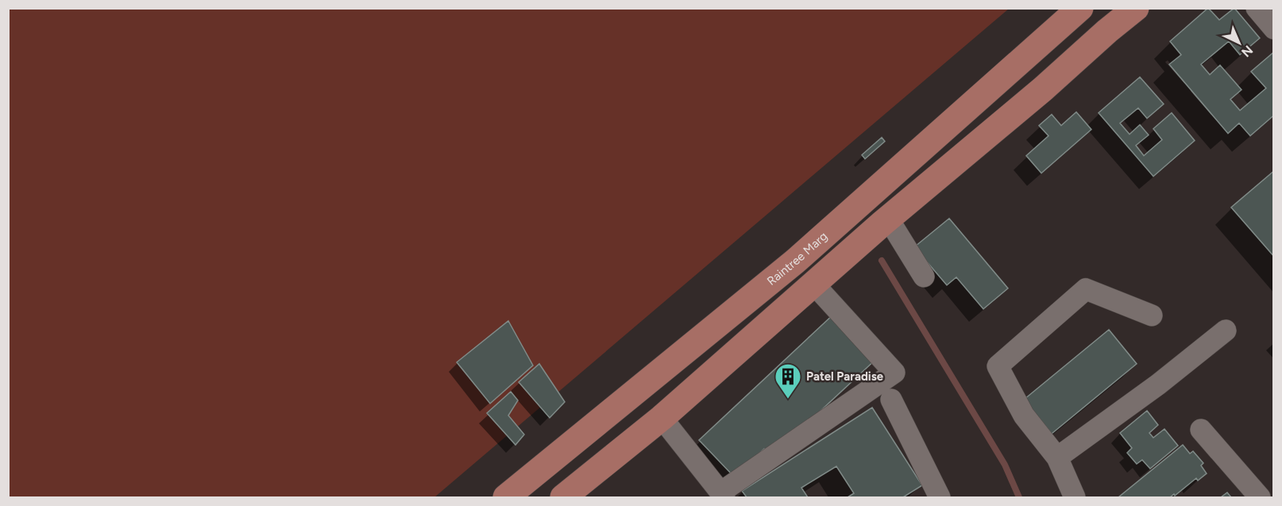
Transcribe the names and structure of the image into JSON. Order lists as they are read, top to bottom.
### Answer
{
  "streets": {
    "main road": ["Raintree Marg"]
  },
  "places": {
    "building": ["Patel Paradise"]
  },
  "north": "bottom right"
}
